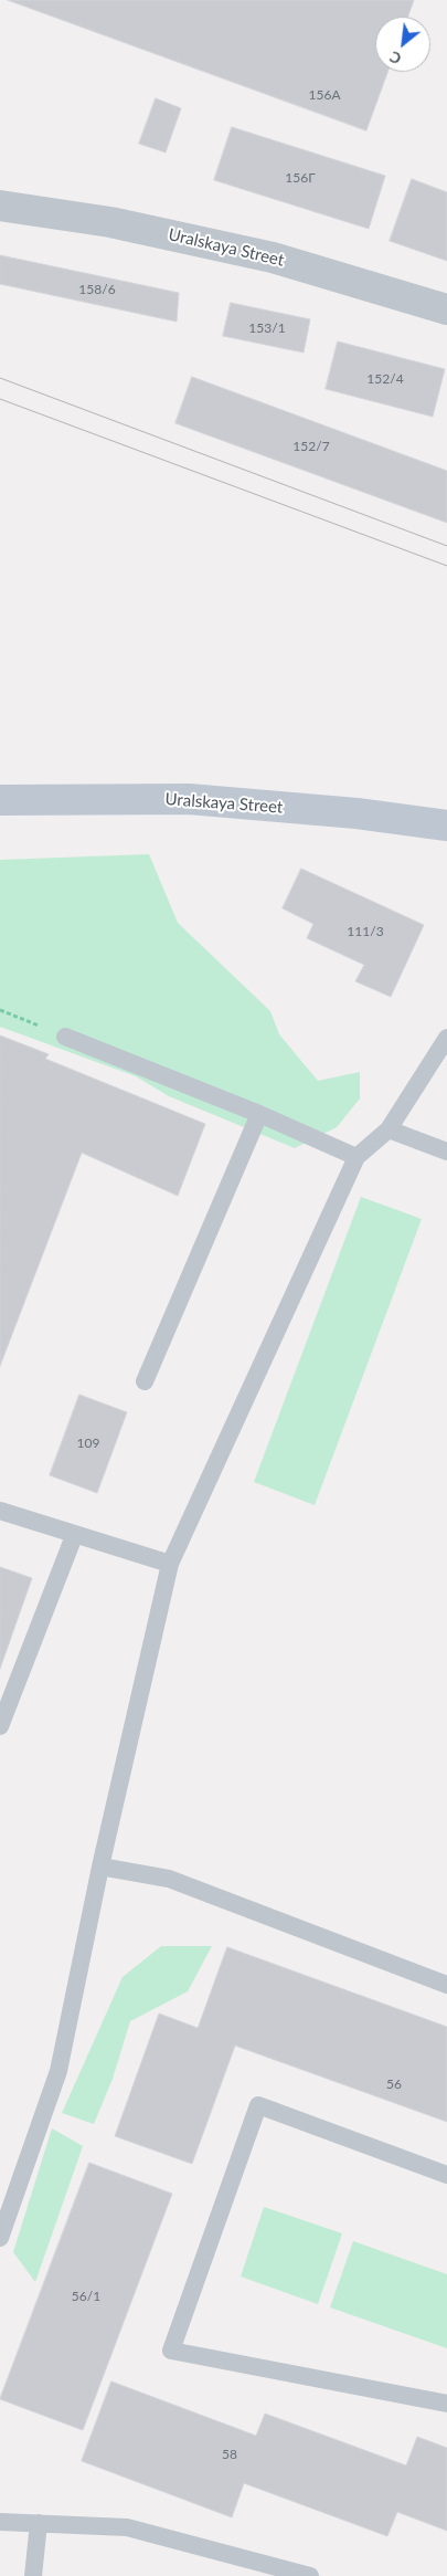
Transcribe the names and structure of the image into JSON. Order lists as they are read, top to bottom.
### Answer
{
  "streets": {
    "main road": ["Uralskaya Street"]
  },
  "house_numbers": [
    "156А",
    "156Г",
    "158/6",
    "153/1",
    "152/4",
    "152/7",
    "111/3",
    "109",
    "56",
    "56/1",
    "58"
  ],
  "north": "bottom left"
}
